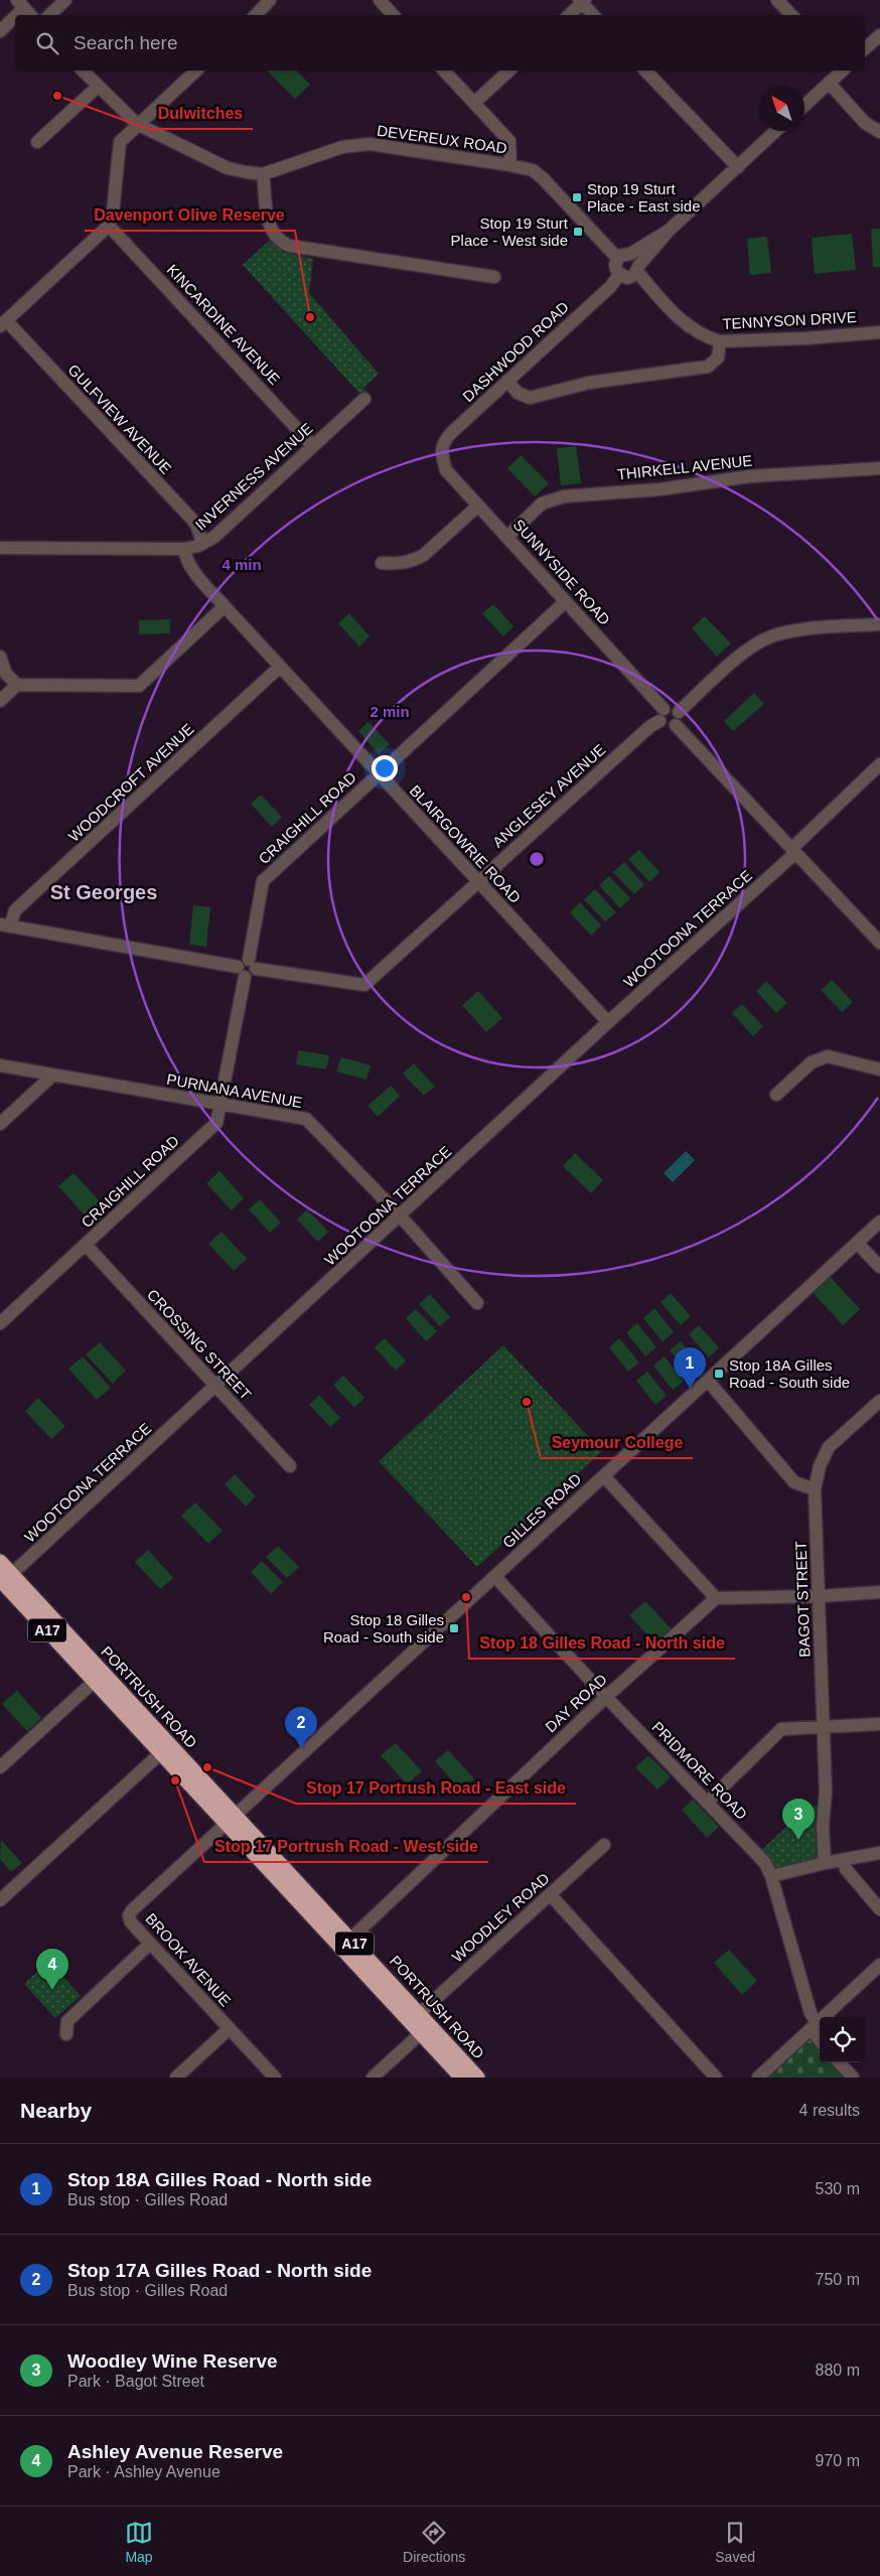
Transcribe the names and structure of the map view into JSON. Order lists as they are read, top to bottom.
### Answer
{
  "streets": {
    "highway": ["A17", "PORTRUSH ROAD"],
    "street": [
      "DEVEREUX ROAD",
      "TENNYSON DRIVE",
      "KINCARDINE AVENUE",
      "DASHWOOD ROAD",
      "GULFVIEW AVENUE",
      "THIRKELL AVENUE",
      "INVERNESS AVENUE",
      "SUNNYSIDE ROAD",
      "WOODCROFT AVENUE",
      "ANGLESEY AVENUE",
      "CRAIGHILL ROAD",
      "BLAIRGOWRIE ROAD",
      "WOOTOONA TERRACE",
      "PURNANA AVENUE",
      "CROSSING STREET",
      "GILLES ROAD",
      "BAGOT STREET",
      "DAY ROAD",
      "PRIDMORE ROAD",
      "WOODLEY ROAD",
      "BROOK AVENUE"
    ]
  },
  "crossings": [
    ["DEVEREUX ROAD", "TENNYSON DRIVE"],
    ["DEVEREUX ROAD", "DASHWOOD ROAD"],
    ["TENNYSON DRIVE", "DASHWOOD ROAD"],
    ["KINCARDINE AVENUE", "INVERNESS AVENUE"],
    ["DASHWOOD ROAD", "SUNNYSIDE ROAD"],
    ["GULFVIEW AVENUE", "INVERNESS AVENUE"],
    ["THIRKELL AVENUE", "SUNNYSIDE ROAD"],
    ["INVERNESS AVENUE", "BLAIRGOWRIE ROAD"],
    ["SUNNYSIDE ROAD", "ANGLESEY AVENUE"],
    ["SUNNYSIDE ROAD", "CRAIGHILL ROAD"],
    ["WOODCROFT AVENUE", "ANGLESEY AVENUE"],
    ["WOODCROFT AVENUE", "BLAIRGOWRIE ROAD"],
    ["ANGLESEY AVENUE", "CRAIGHILL ROAD"],
    ["ANGLESEY AVENUE", "BLAIRGOWRIE ROAD"],
    ["CRAIGHILL ROAD", "BLAIRGOWRIE ROAD"],
    ["CRAIGHILL ROAD", "PURNANA AVENUE"],
    ["CRAIGHILL ROAD", "CROSSING STREET"],
    ["BLAIRGOWRIE ROAD", "WOOTOONA TERRACE"],
    ["WOOTOONA TERRACE", "PURNANA AVENUE"],
    ["WOOTOONA TERRACE", "CROSSING STREET"],
    ["WOOTOONA TERRACE", "PORTRUSH ROAD"],
    ["GILLES ROAD", "PORTRUSH ROAD"],
    ["GILLES ROAD", "PRIDMORE ROAD"],
    ["GILLES ROAD", "BROOK AVENUE"],
    ["PORTRUSH ROAD", "DAY ROAD"],
    ["PORTRUSH ROAD", "WOODLEY ROAD"],
    ["PORTRUSH ROAD", "BROOK AVENUE"],
    ["DAY ROAD", "PRIDMORE ROAD"]
  ],
  "districts": ["St Georges"],
  "places": {
    "other": [
      "Dulwitches",
      "Davenport Olive Reserve",
      "Seymour College",
      "Stop 18 Gilles Road - North side",
      "Stop 17 Portrush Road - East side",
      "Stop 17 Portrush Road - West side"
    ],
    "transit": [
      "Stop 19 Sturt Place - East side",
      "Stop 19 Sturt Place - West side",
      "Stop 18A Gilles Road - South side",
      "Stop 18 Gilles Road - South side"
    ]
  },
  "north": "top left",
  "page": {
    "search": "Search here",
    "pins": [
      "1",
      "2",
      "3",
      "4"
    ],
    "heading": ["Nearby", "4 results"],
    "list": [
      {
        "mark": "1",
        "name": "Stop 18A Gilles Road - North side",
        "note": "Bus stop · Gilles Road",
        "value": "530 m"
      },
      {
        "mark": "2",
        "name": "Stop 17A Gilles Road - North side",
        "note": "Bus stop · Gilles Road",
        "value": "750 m"
      },
      {
        "mark": "3",
        "name": "Woodley Wine Reserve",
        "note": "Park · Bagot Street",
        "value": "880 m"
      },
      {
        "mark": "4",
        "name": "Ashley Avenue Reserve",
        "note": "Park · Ashley Avenue",
        "value": "970 m"
      }
    ],
    "nav": ["Map", "Directions", "Saved"]
  },
  "rings": ["4 min", "2 min"]
}
